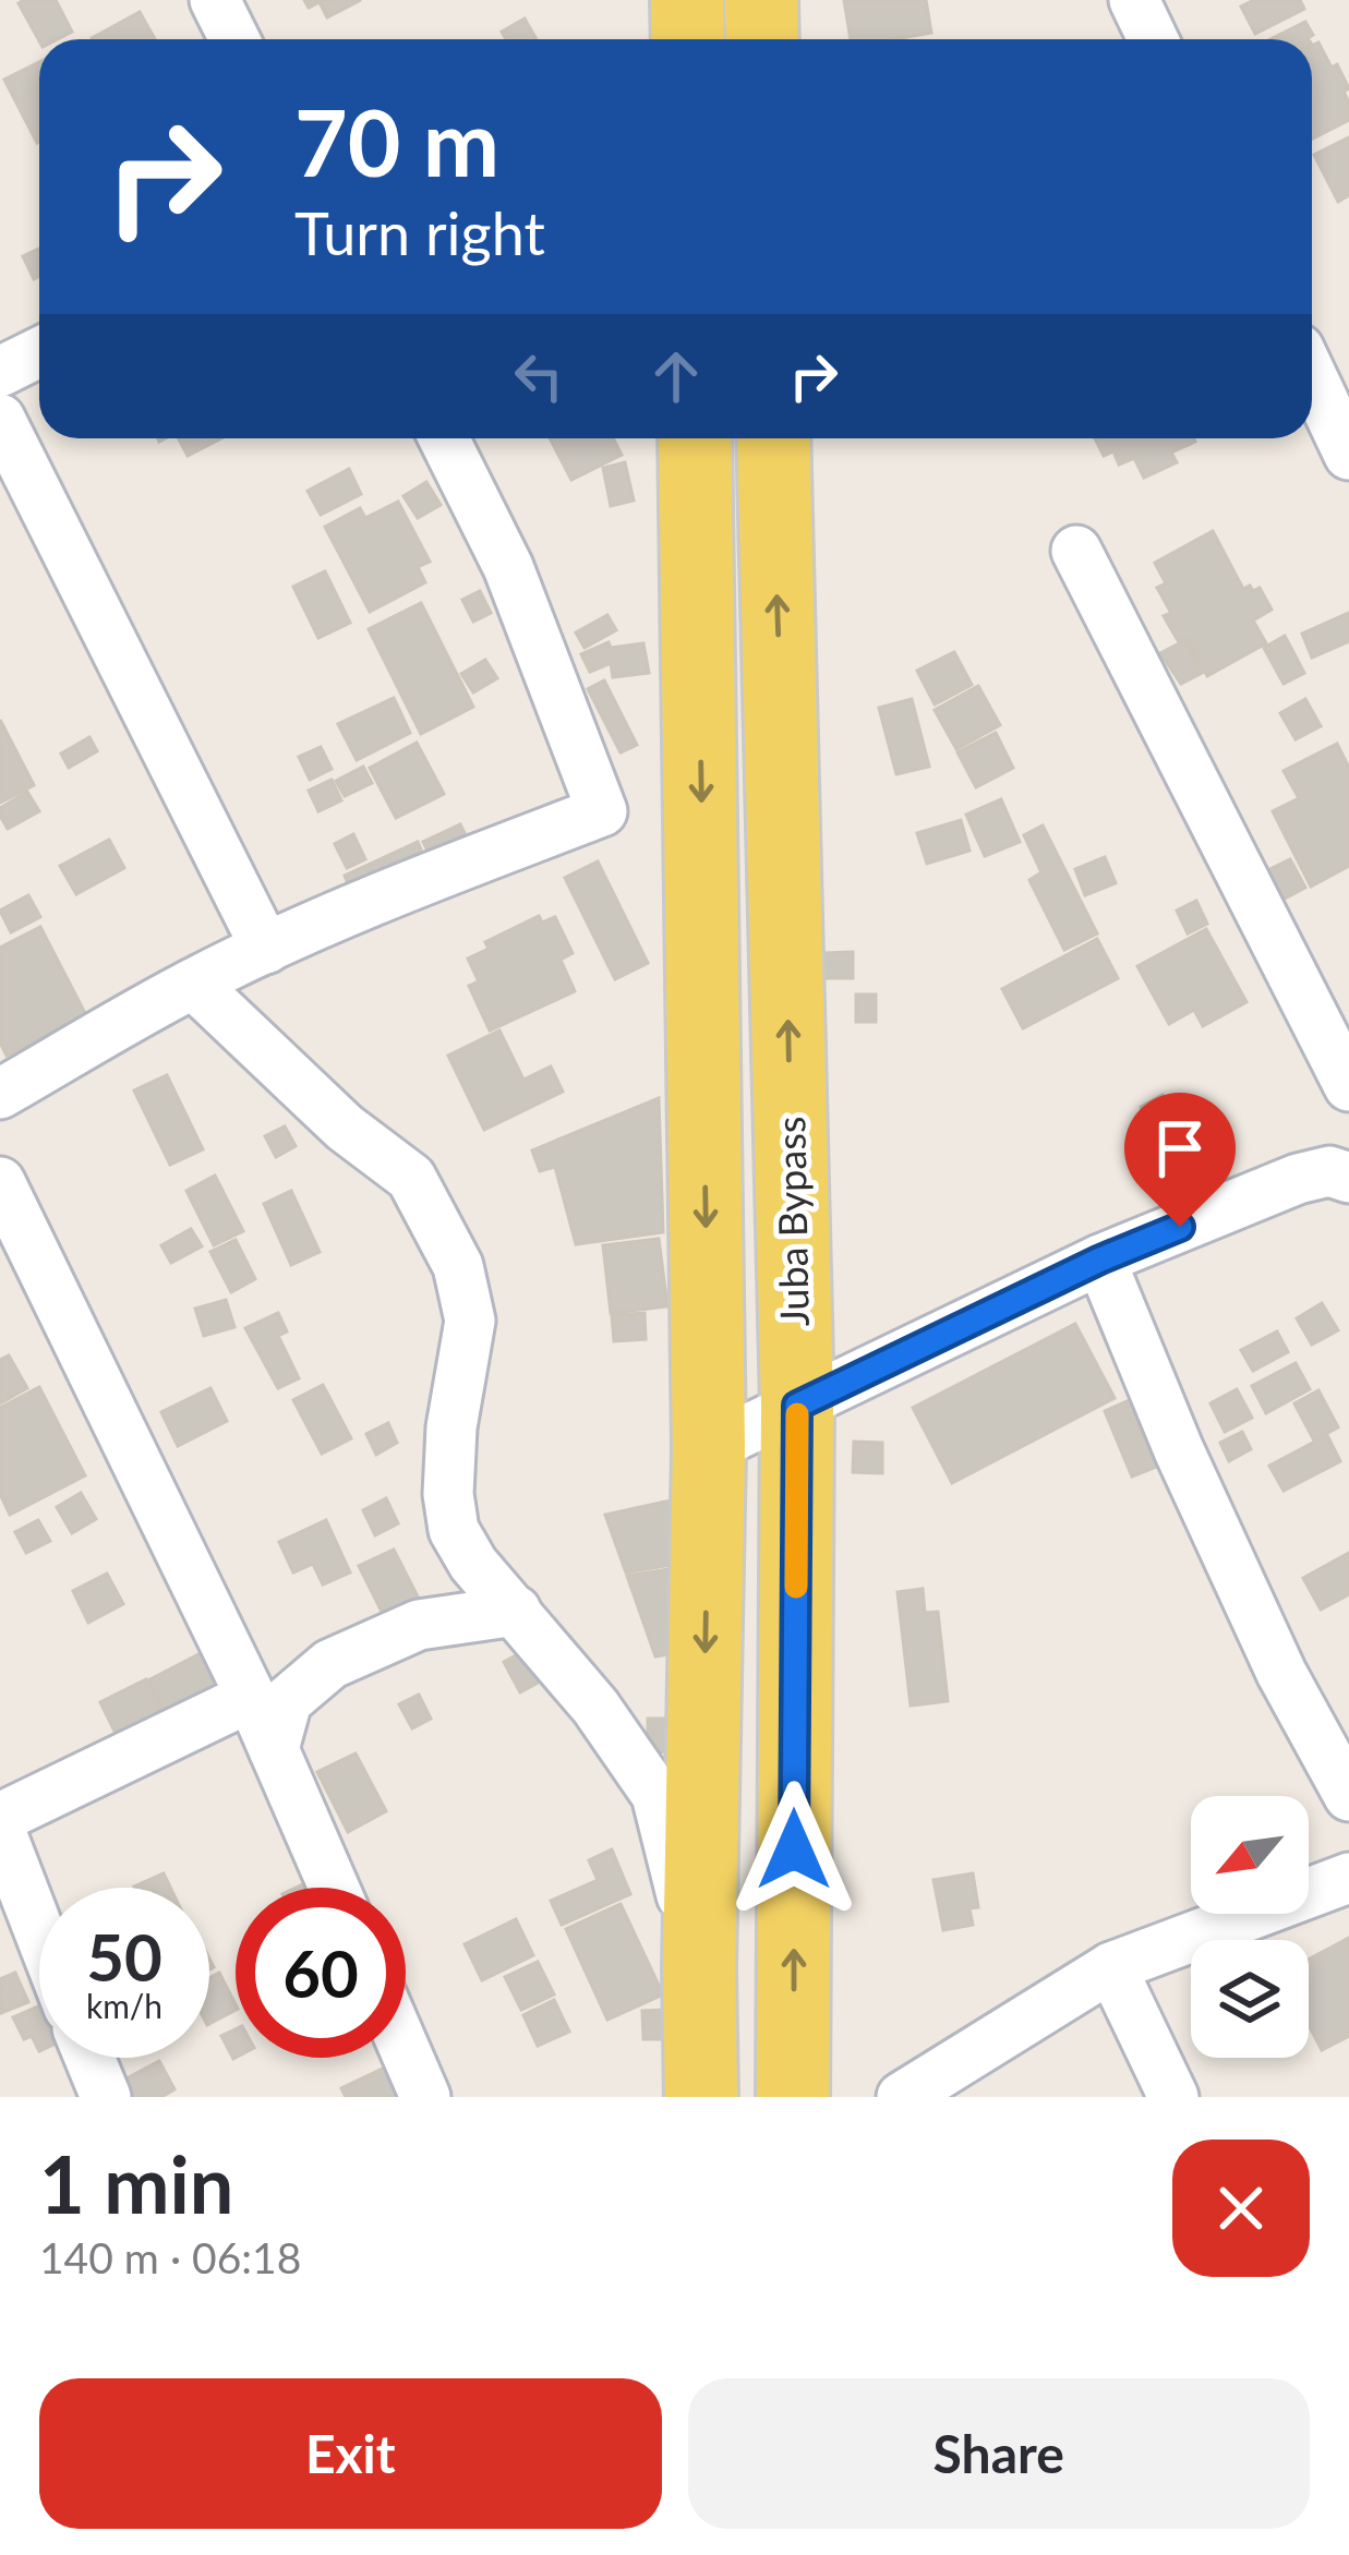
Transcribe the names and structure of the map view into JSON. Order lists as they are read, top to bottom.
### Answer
{
  "streets": {
    "main road": ["Juba Bypass"]
  },
  "north": "bottom left",
  "page": {
    "turn": ["70 m", "Turn right"],
    "speed": "50 km/h",
    "limit": "60",
    "heading": ["1 min", "140 m · 06:18"],
    "buttons": ["Exit", "Share"]
  }
}
